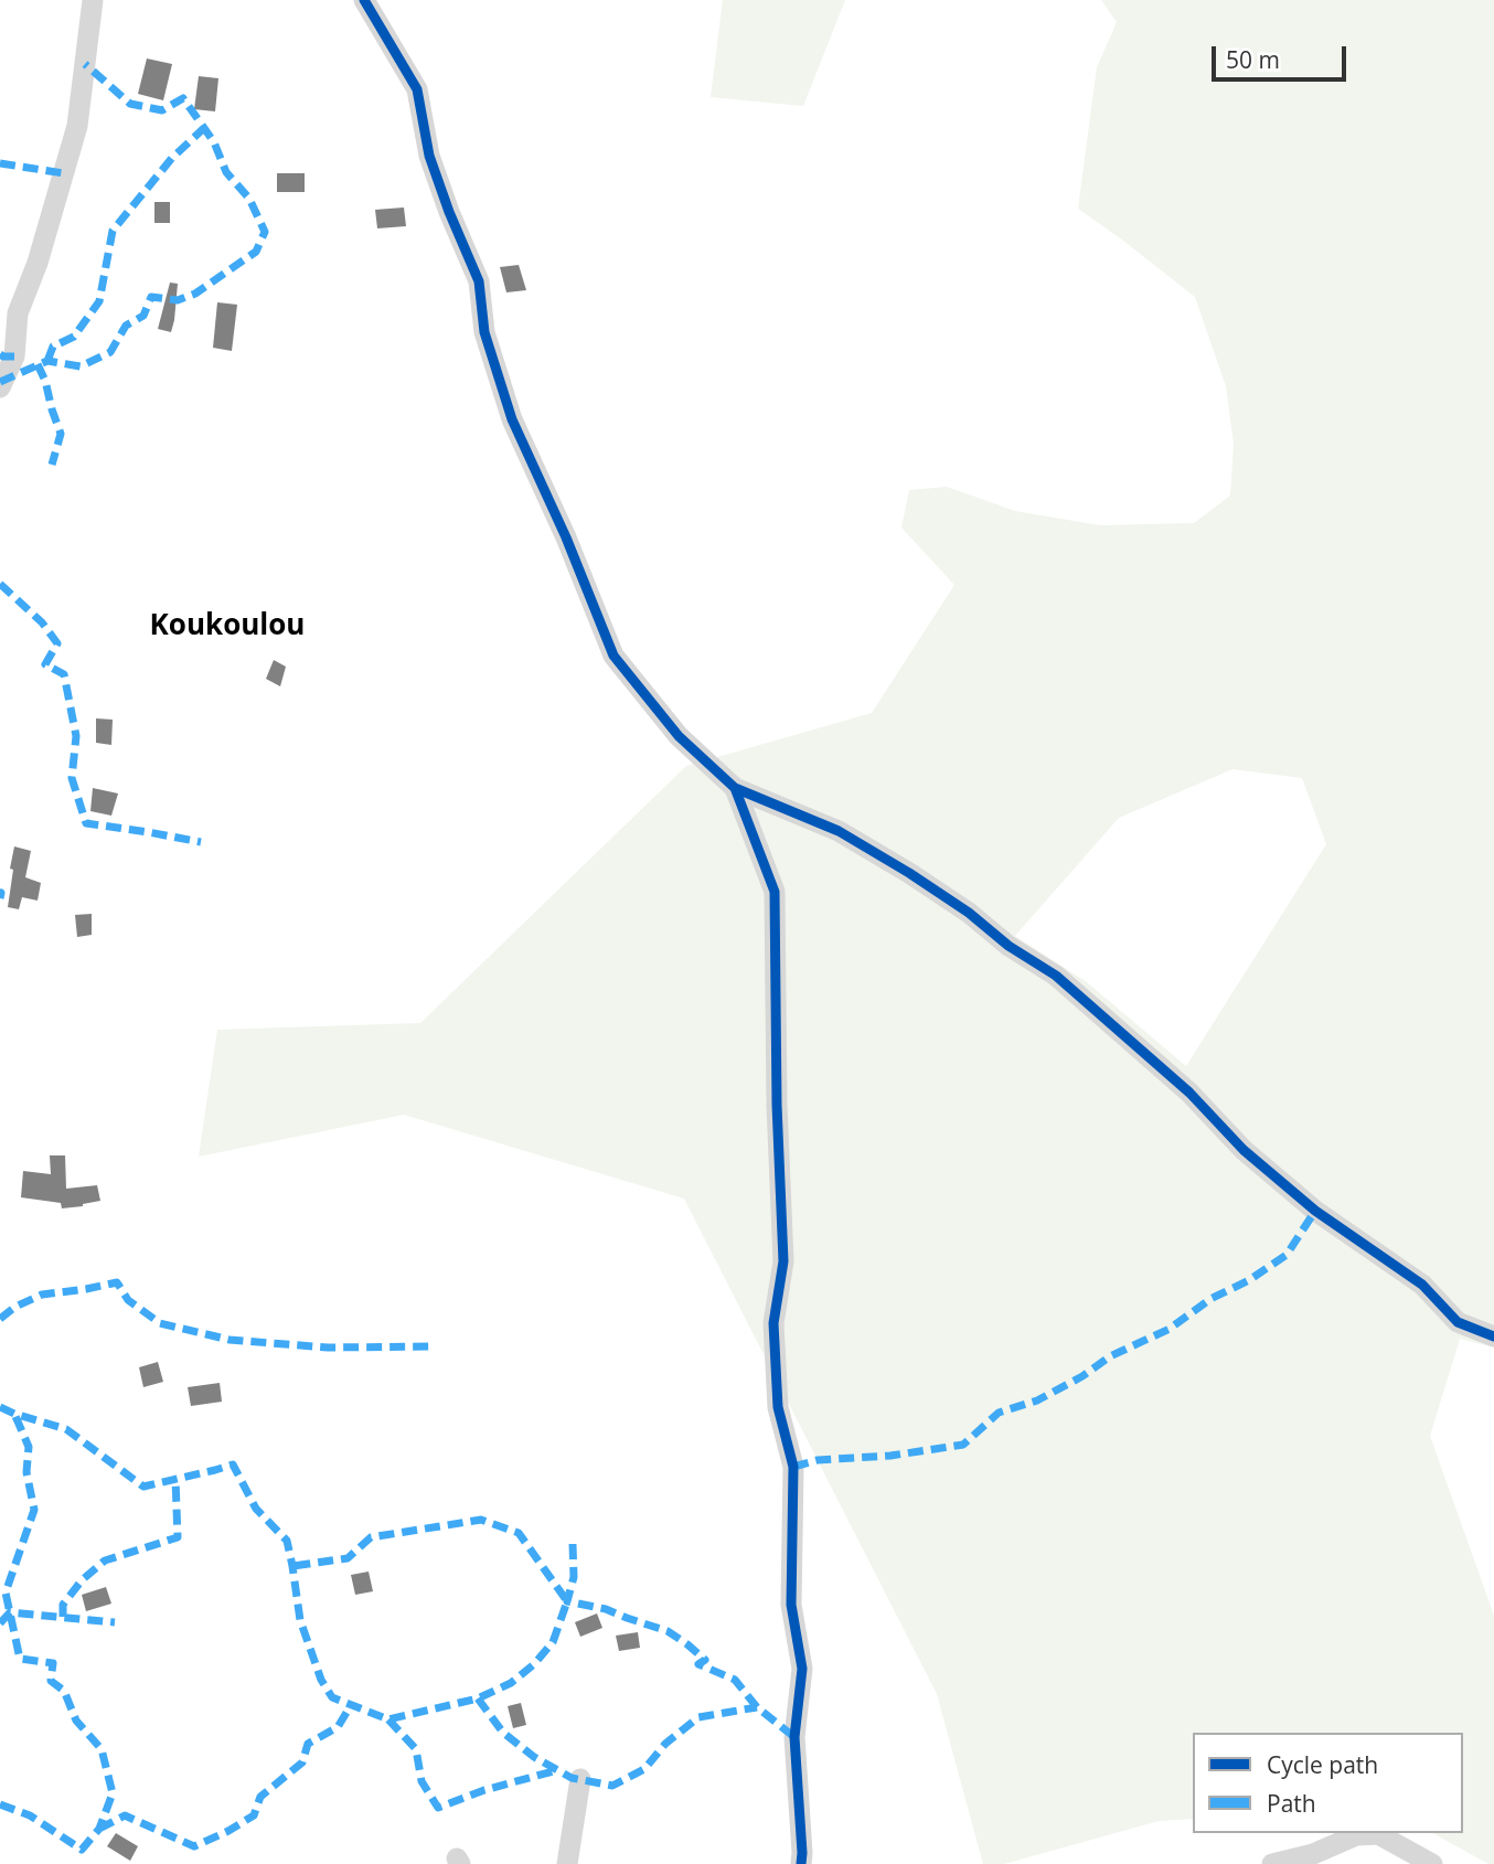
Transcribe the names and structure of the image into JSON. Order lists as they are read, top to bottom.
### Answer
{
  "districts": ["Koukoulou"],
  "legend": ["Cycle path", "Path"],
  "scale_bar": "50 m"
}
